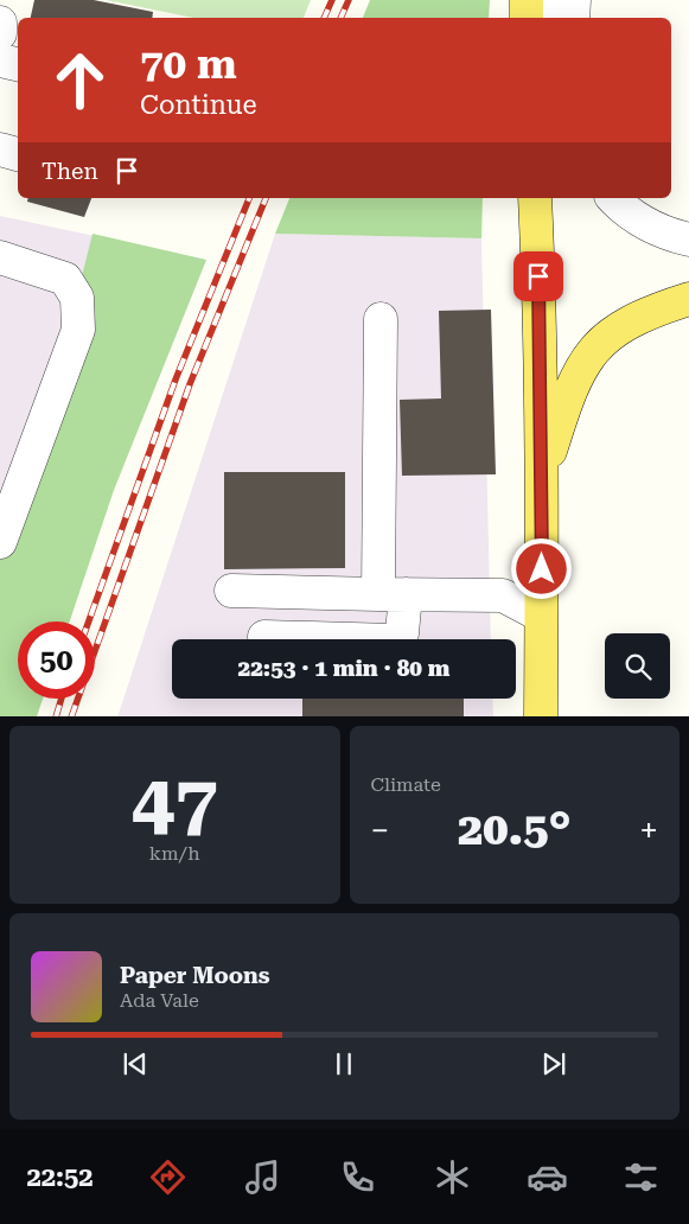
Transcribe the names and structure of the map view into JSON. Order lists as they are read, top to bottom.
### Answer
{
  "page": {
    "turn": ["70 m", "Continue"],
    "then": "Then",
    "limit": "50",
    "trip": "22:53 · 1 min · 80 m",
    "tile": [
      ["47", "km/h"],
      "Climate"
    ],
    "heat": ["−", "20.5°", "+"],
    "song": ["Paper Moons", "Ada Vale"],
    "tabs": "22:52"
  }
}
